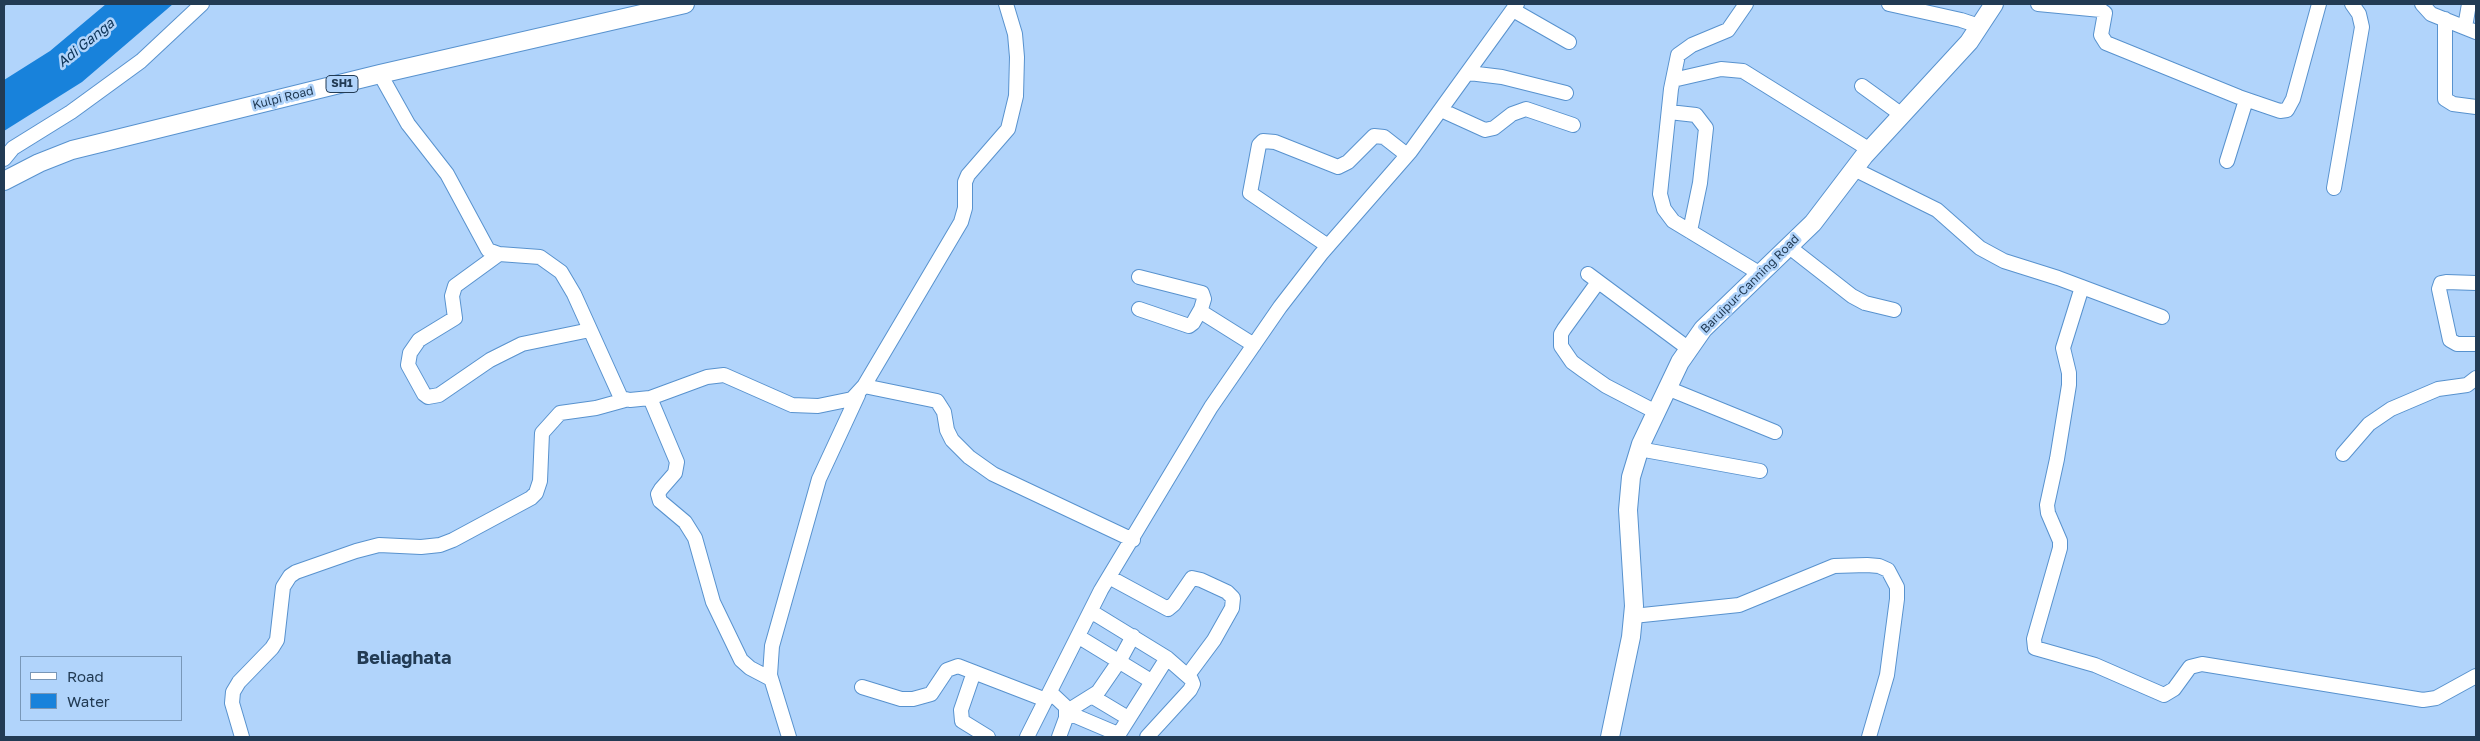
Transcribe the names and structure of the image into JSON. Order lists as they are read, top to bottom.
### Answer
{
  "streets": {
    "main road": ["SH1", "Kulpi Road", "Baruipur-Canning Road"]
  },
  "districts": ["Beliaghata"],
  "water": ["Adi Ganga"],
  "legend": ["Road", "Water"]
}
